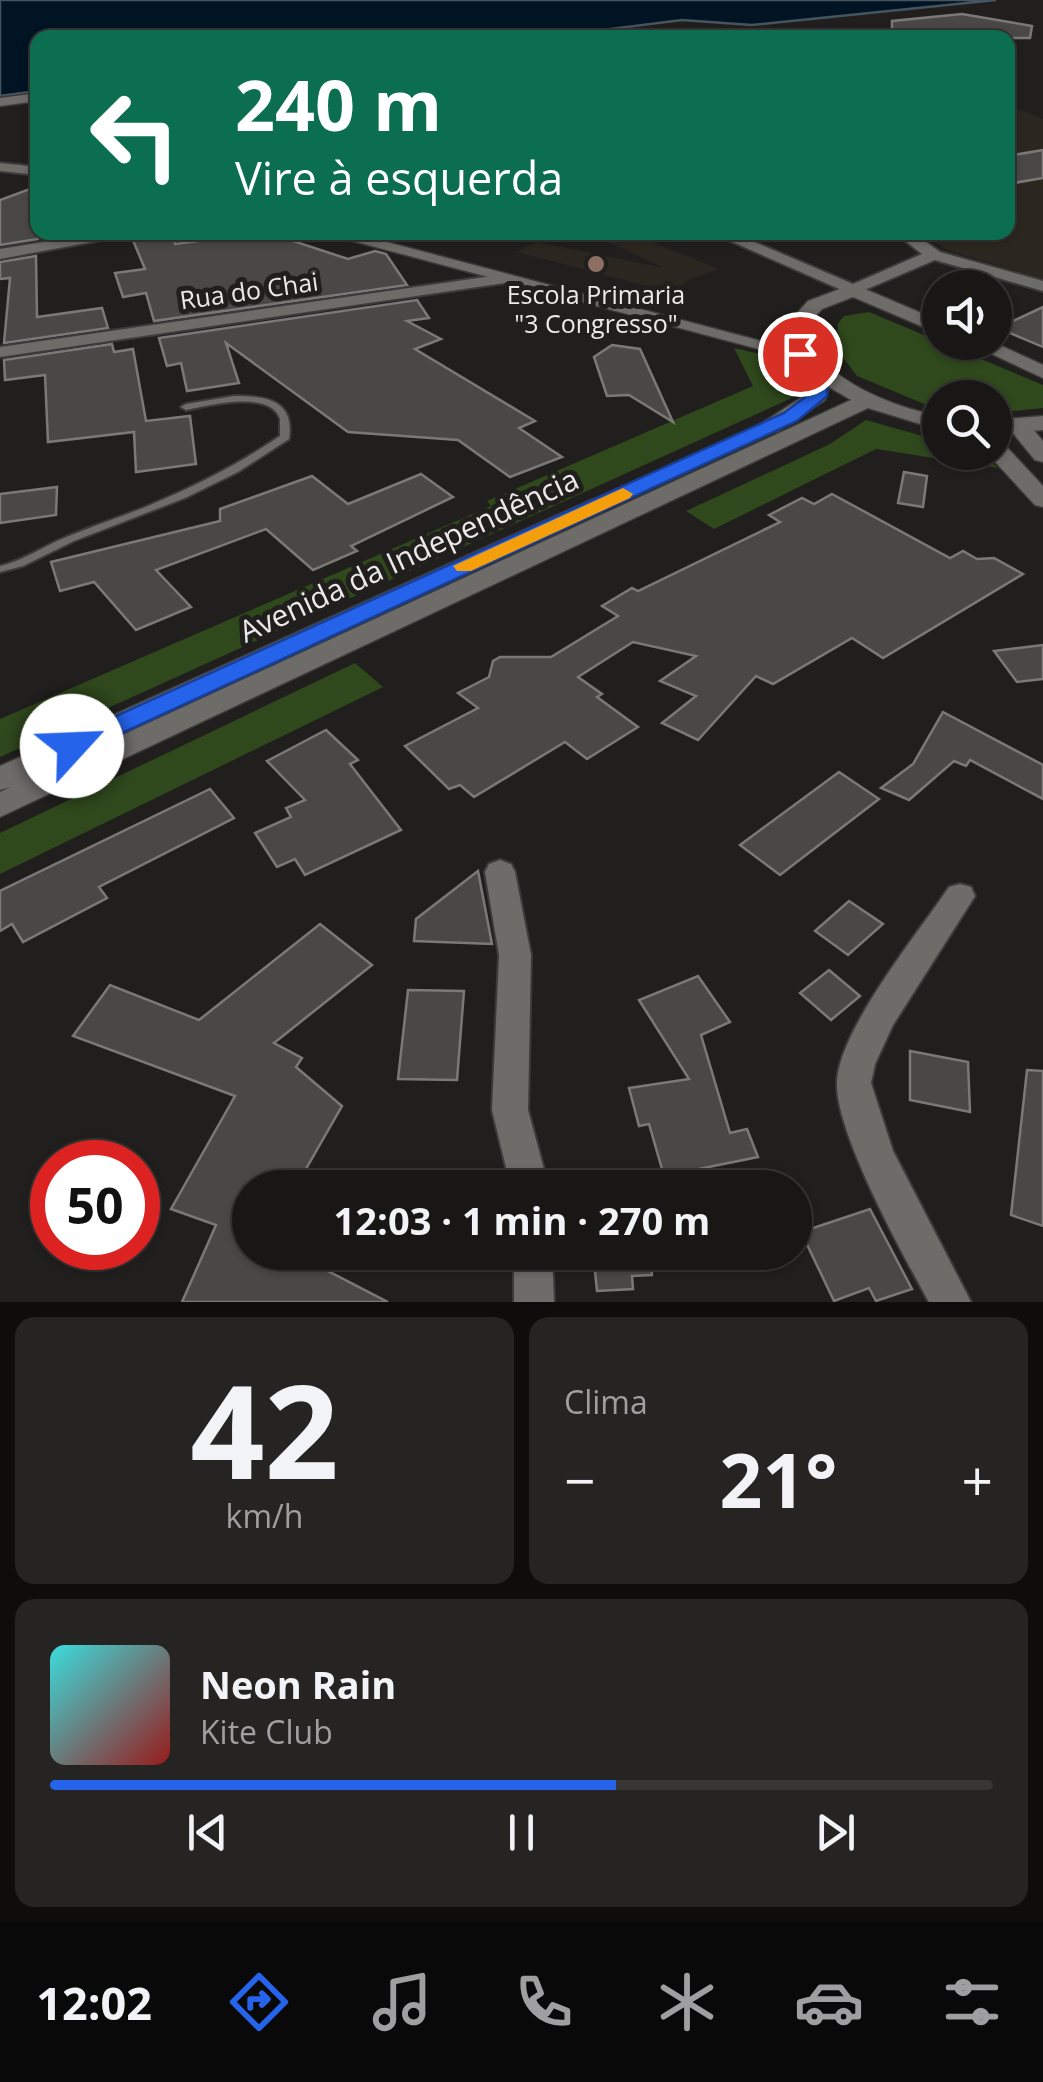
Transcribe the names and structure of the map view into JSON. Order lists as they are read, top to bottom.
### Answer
{
  "streets": {
    "main road": ["Avenida da Independência"],
    "street": ["Rua do Chai"]
  },
  "places": ["Escola Primaria \"3 Congresso\""],
  "page": {
    "turn": ["240 m", "Vire à esquerda"],
    "limit": "50",
    "trip": "12:03 · 1 min · 270 m",
    "tile": [
      ["42", "km/h"],
      "Clima"
    ],
    "heat": ["−", "21°", "+"],
    "song": ["Neon Rain", "Kite Club"],
    "tabs": "12:02"
  }
}
